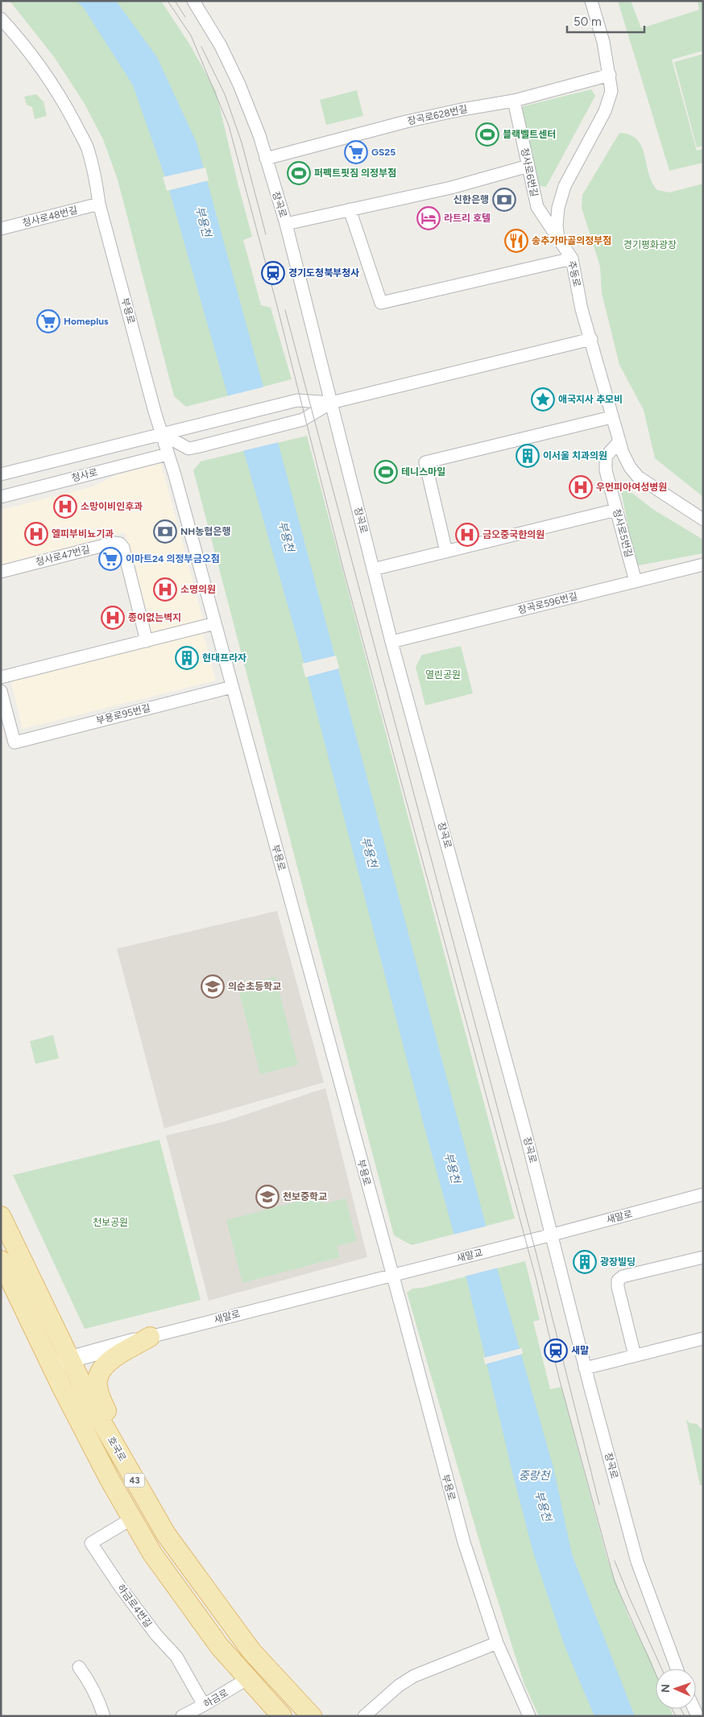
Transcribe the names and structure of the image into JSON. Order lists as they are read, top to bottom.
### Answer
{
  "streets": {
    "main road": ["호국로", "43"],
    "street": [
      "장곡로628번길",
      "청사로6번길",
      "장곡로",
      "청사로48번길",
      "추동로",
      "부용로",
      "청사로",
      "청사로5번길",
      "청사로47번길",
      "장곡로596번길",
      "부용로95번길",
      "새말로",
      "새말교",
      "하금로4번길",
      "하금로"
    ]
  },
  "crossings": [
    ["장곡로628번길", "청사로6번길"],
    ["장곡로628번길", "장곡로"],
    ["청사로6번길", "추동로"],
    ["장곡로", "장곡로596번길"],
    ["장곡로", "새말로"],
    ["청사로48번길", "부용로"],
    ["추동로", "청사로5번길"],
    ["부용로", "청사로"],
    ["부용로", "부용로95번길"],
    ["부용로", "새말로"],
    ["부용로", "새말교"],
    ["청사로5번길", "장곡로596번길"],
    ["새말로", "새말교"],
    ["새말로", "호국로"],
    ["호국로", "하금로4번길"],
    ["호국로", "하금로"],
    ["하금로4번길", "하금로"]
  ],
  "water": ["부용천", "중랑천"],
  "parks": ["경기평화광장", "열린공원", "천보공원"],
  "places": {
    "sports": ["블랙벨트센터", "퍼펙트핏짐 의정부점", "테니스마일"],
    "supermarket": ["GS25", "Homeplus", "이마트24 의정부금오점"],
    "bank": ["신한은행", "NH농협은행"],
    "hotel": ["라트리 호텔"],
    "restaurant": ["송추가마골의정부점"],
    "station": ["경기도청북부청사", "새말"],
    "place": ["애국지사 추모비"],
    "building": ["이서울 치과의원", "현대프라자", "광장빌딩"],
    "hospital": [
      "우먼피아여성병원",
      "소망이비인후과",
      "엘피부비뇨기과",
      "금오중국한의원",
      "소명의원",
      "종이없는벽지"
    ],
    "school or university": ["의순초등학교", "천보중학교"]
  },
  "scale_bar": "50 m",
  "north": "left"
}
